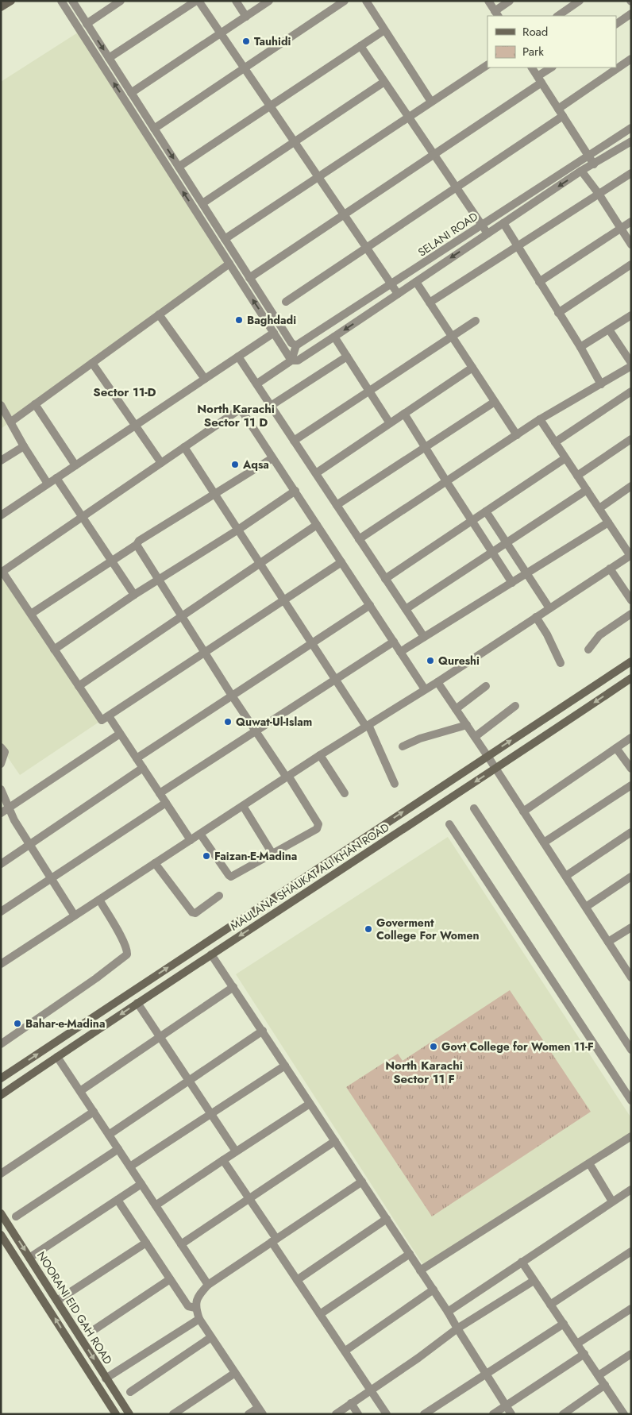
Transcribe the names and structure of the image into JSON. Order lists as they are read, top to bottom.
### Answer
{
  "streets": {
    "main road": ["MAULANA SHAUKAT ALI KHAN ROAD", "NOORANI EID GAH ROAD"],
    "street": ["SELANI ROAD"]
  },
  "districts": ["Sector 11-D", "North Karachi Sector 11 D", "North Karachi Sector 11 F"],
  "places": [
    "Tauhidi",
    "Baghdadi",
    "Aqsa",
    "Qureshi",
    "Quwat-Ul-Islam",
    "Faizan-E-Madina",
    "Goverment College For Women",
    "Bahar-e-Madina",
    "Govt College for Women 11-F"
  ],
  "legend": ["Road", "Park"]
}
